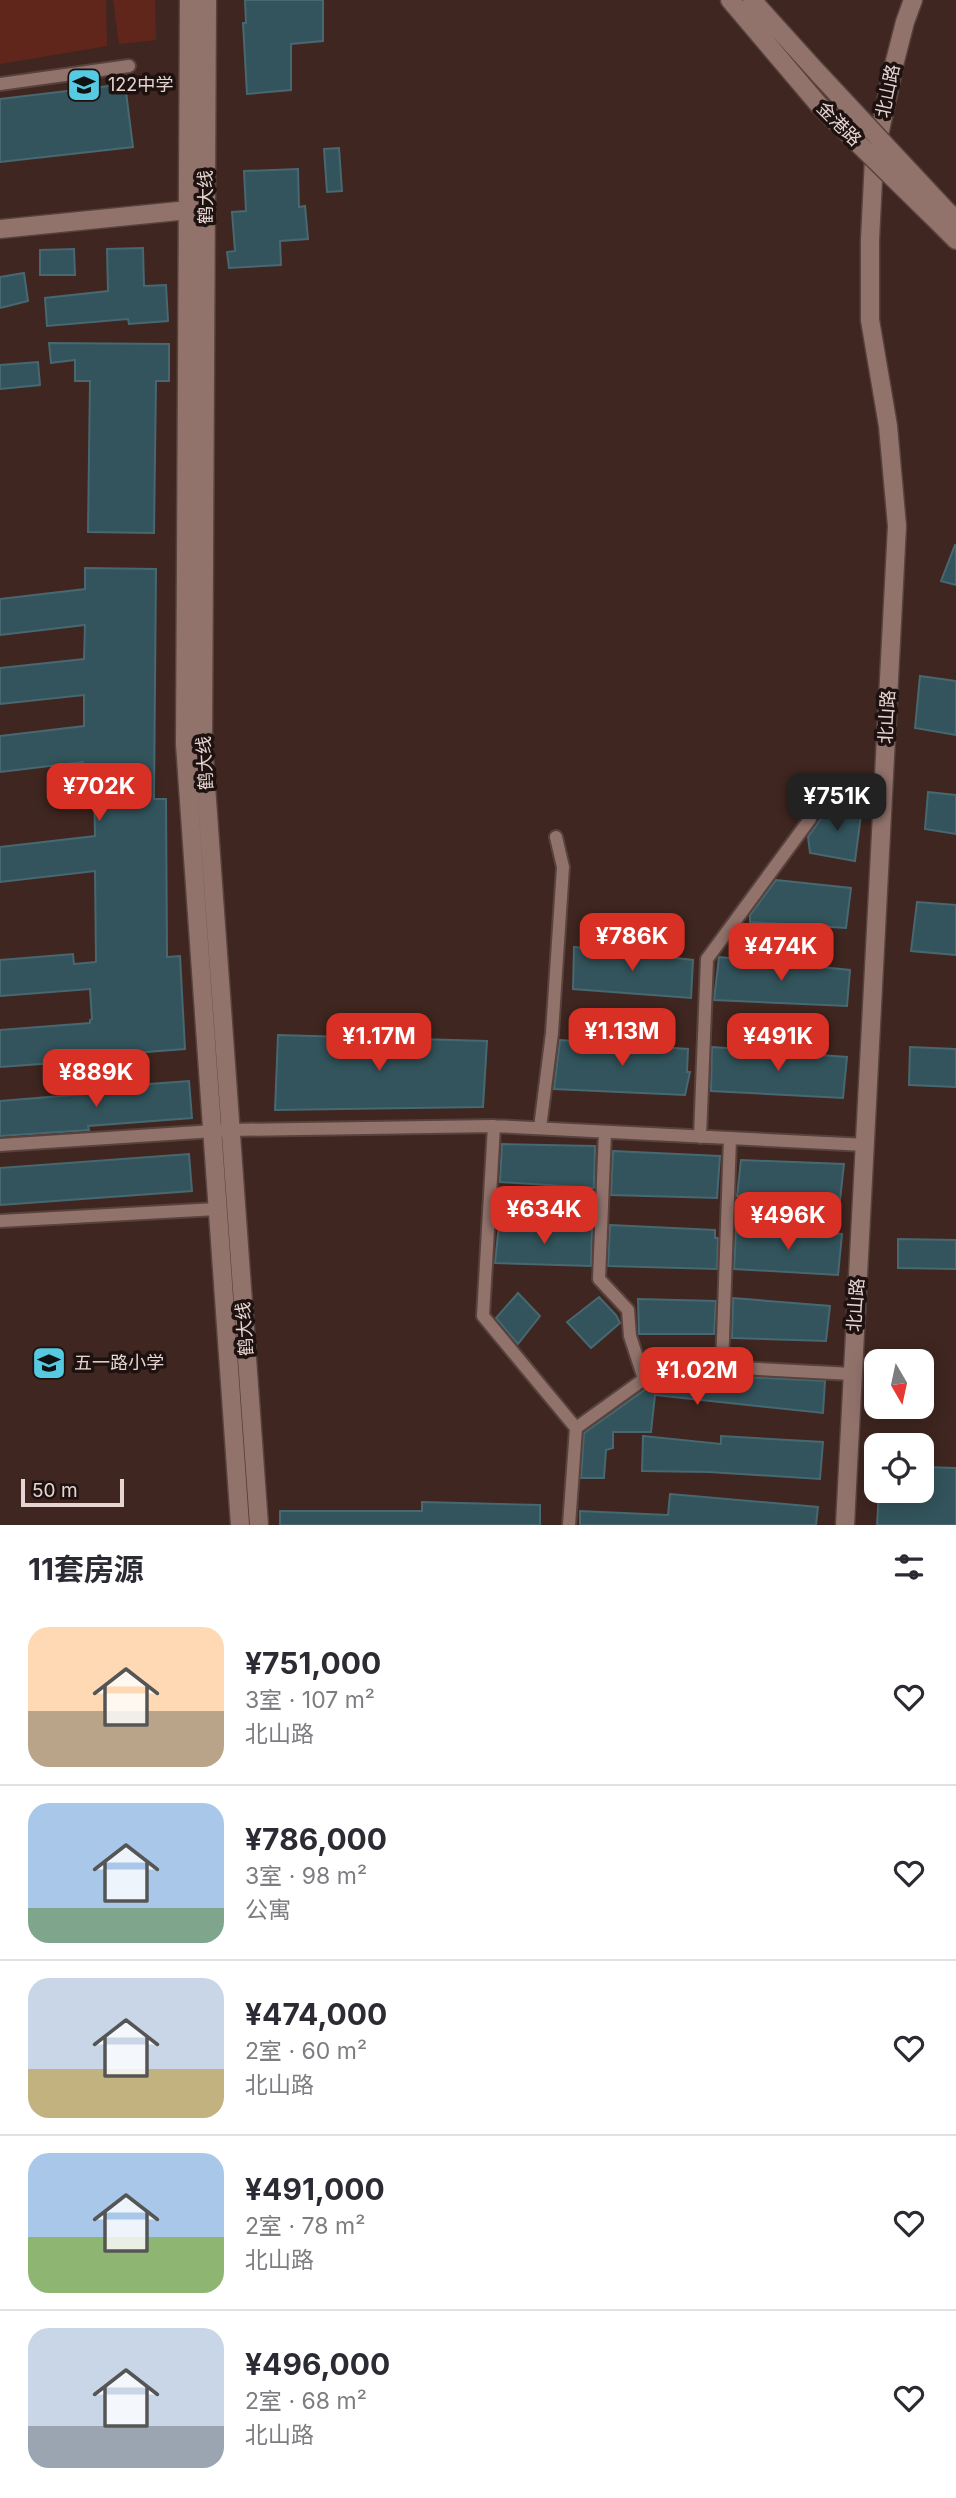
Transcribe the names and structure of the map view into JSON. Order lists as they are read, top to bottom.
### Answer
{
  "streets": {
    "main road": ["北山路", "金港路", "鹤大线"]
  },
  "places": {
    "school or university": ["122中学", "五一路小学"]
  },
  "scale_bar": "50 m",
  "north": "bottom",
  "page": {
    "price": [
      "¥702K",
      "¥751K",
      "¥786K",
      "¥474K",
      "¥1.13M",
      "¥1.17M",
      "¥491K",
      "¥889K",
      "¥634K",
      "¥496K",
      "¥1.02M"
    ],
    "scale": "50 m",
    "heading": "11套房源",
    "list": [
      {
        "name": "¥751,000",
        "note": "3室 · 107 m² · 北山路"
      },
      {
        "name": "¥786,000",
        "note": "3室 · 98 m² · 公寓"
      },
      {
        "name": "¥474,000",
        "note": "2室 · 60 m² · 北山路"
      },
      {
        "name": "¥491,000",
        "note": "2室 · 78 m² · 北山路"
      },
      {
        "name": "¥496,000",
        "note": "2室 · 68 m² · 北山路"
      }
    ]
  }
}
